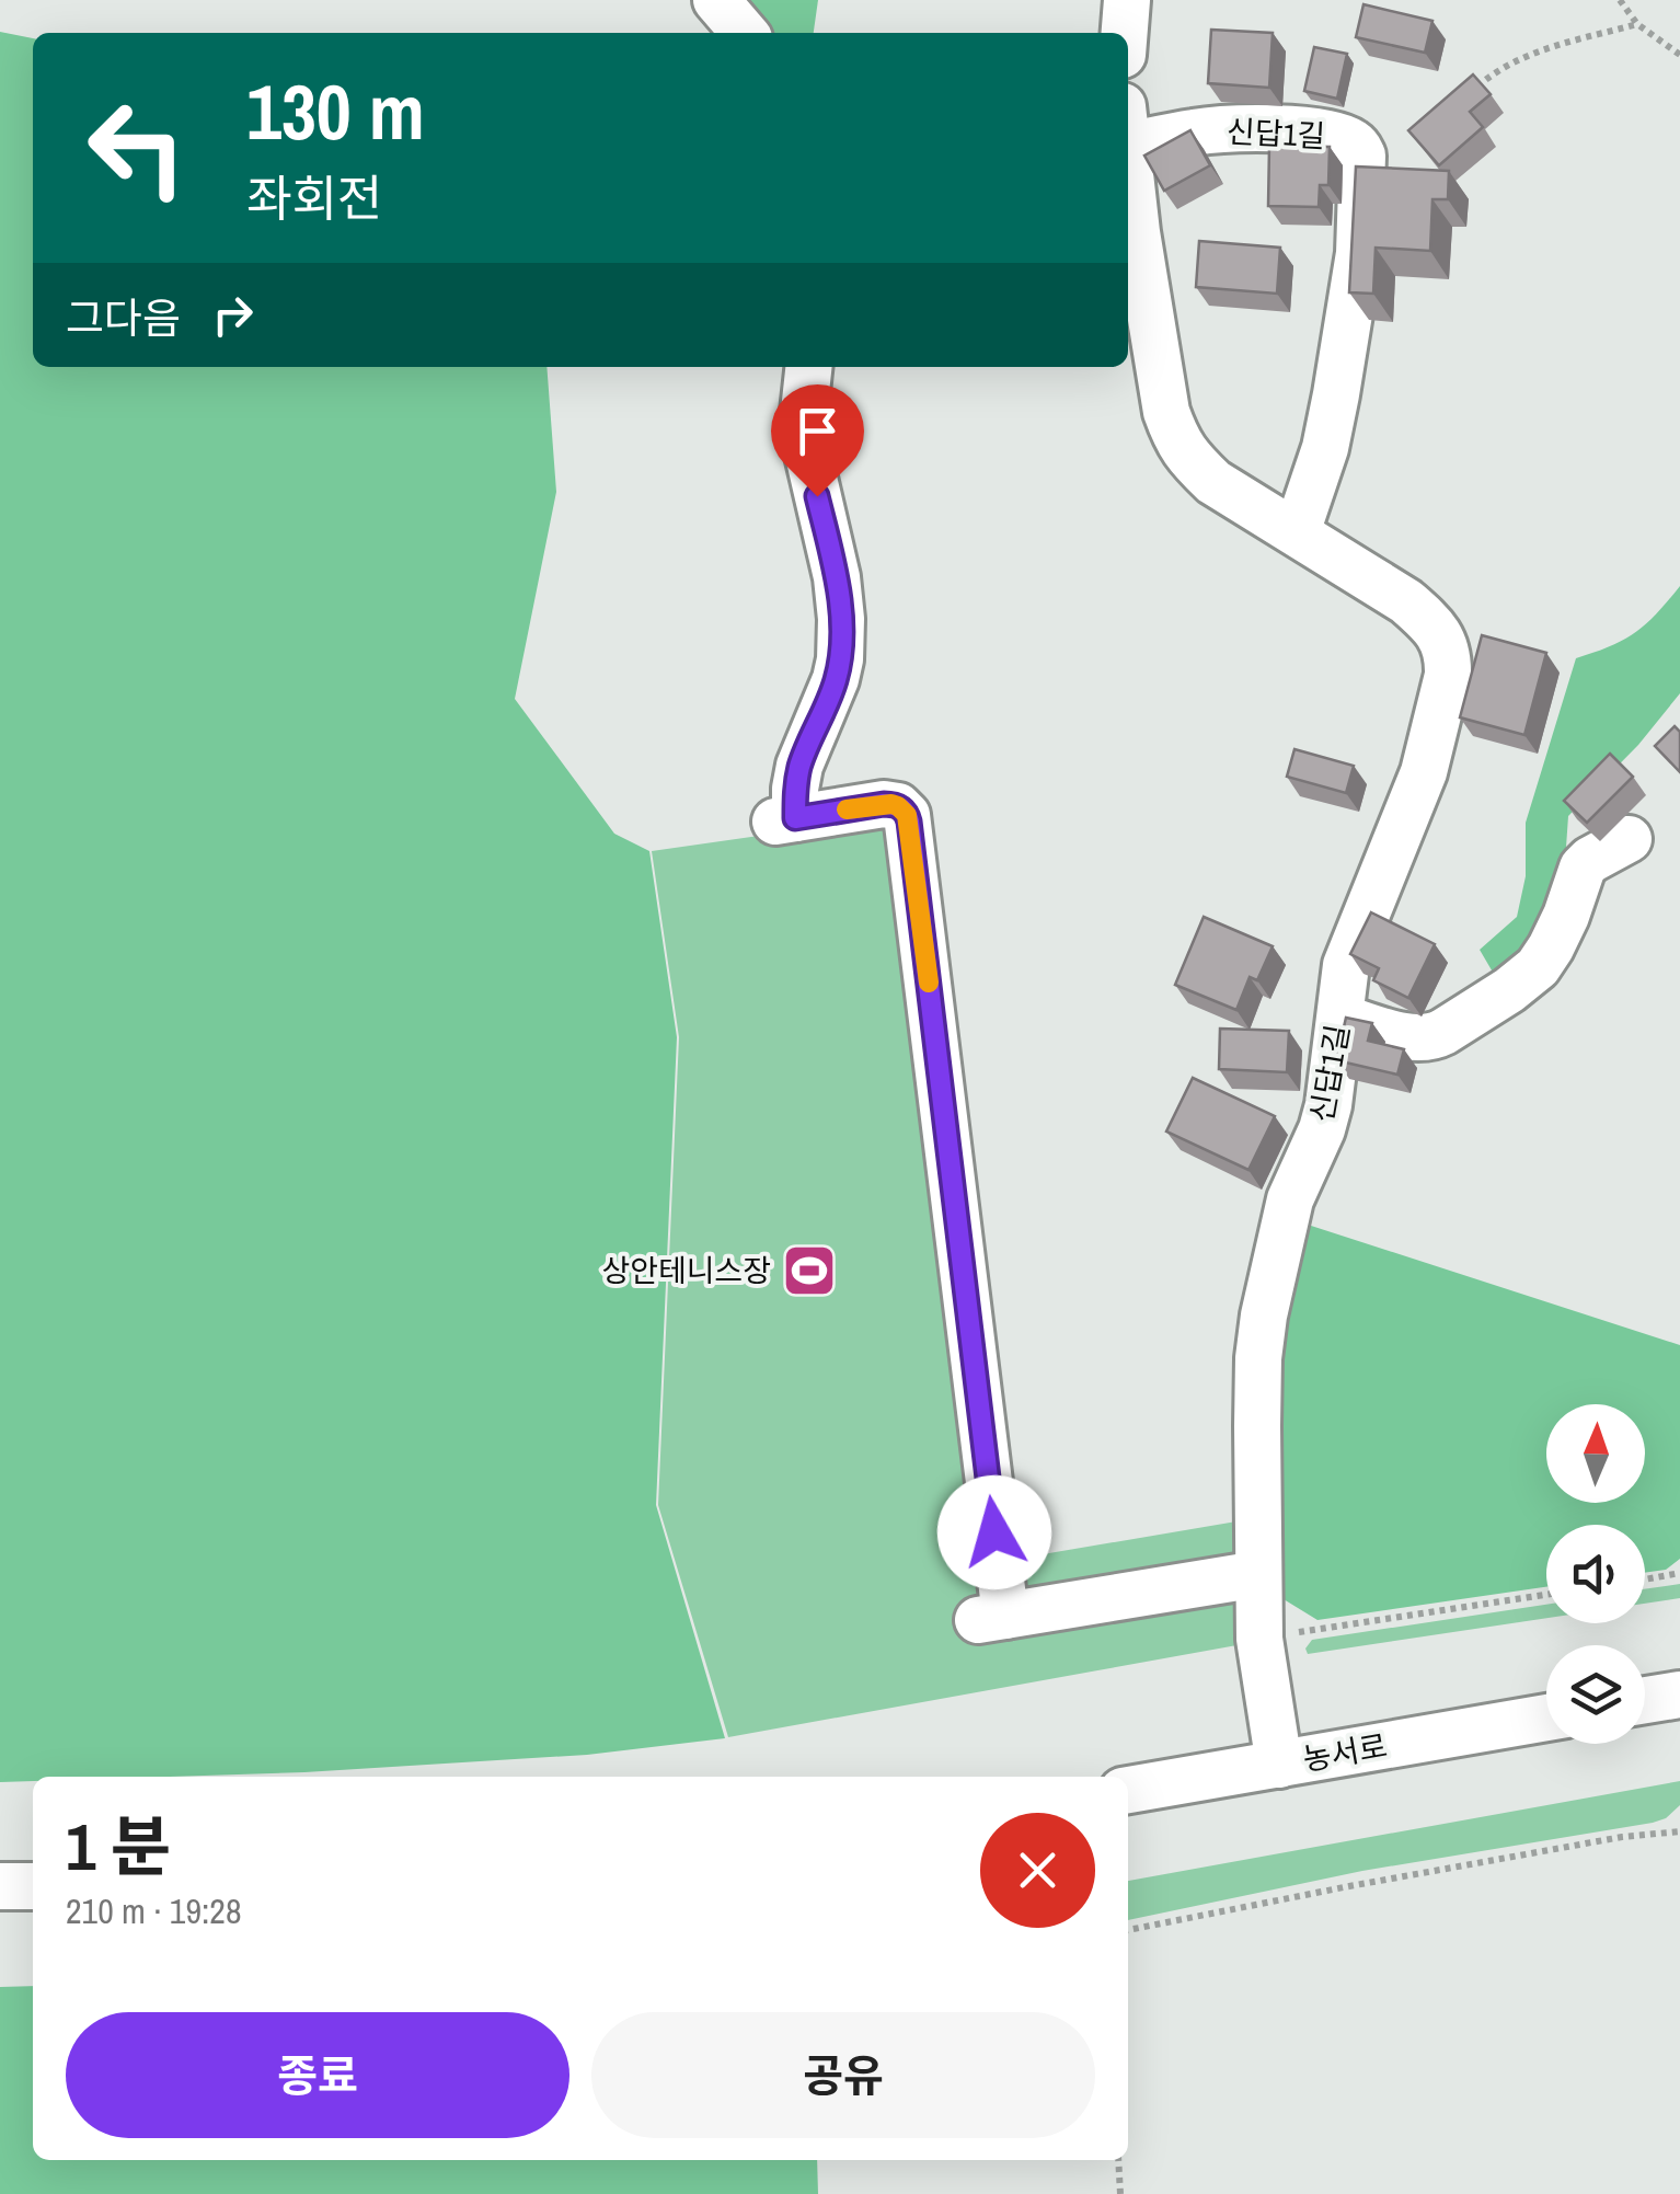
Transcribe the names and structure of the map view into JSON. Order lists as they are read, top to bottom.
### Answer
{
  "streets": {
    "street": ["신답1길", "농서로"]
  },
  "crossings": [
    ["신답1길", "농서로"]
  ],
  "places": {
    "sports": ["상안테니스장"]
  },
  "north": "top",
  "page": {
    "turn": ["130 m", "좌회전"],
    "then": "그다음",
    "heading": ["1 분", "210 m · 19:28"],
    "buttons": ["종료", "공유"]
  }
}
